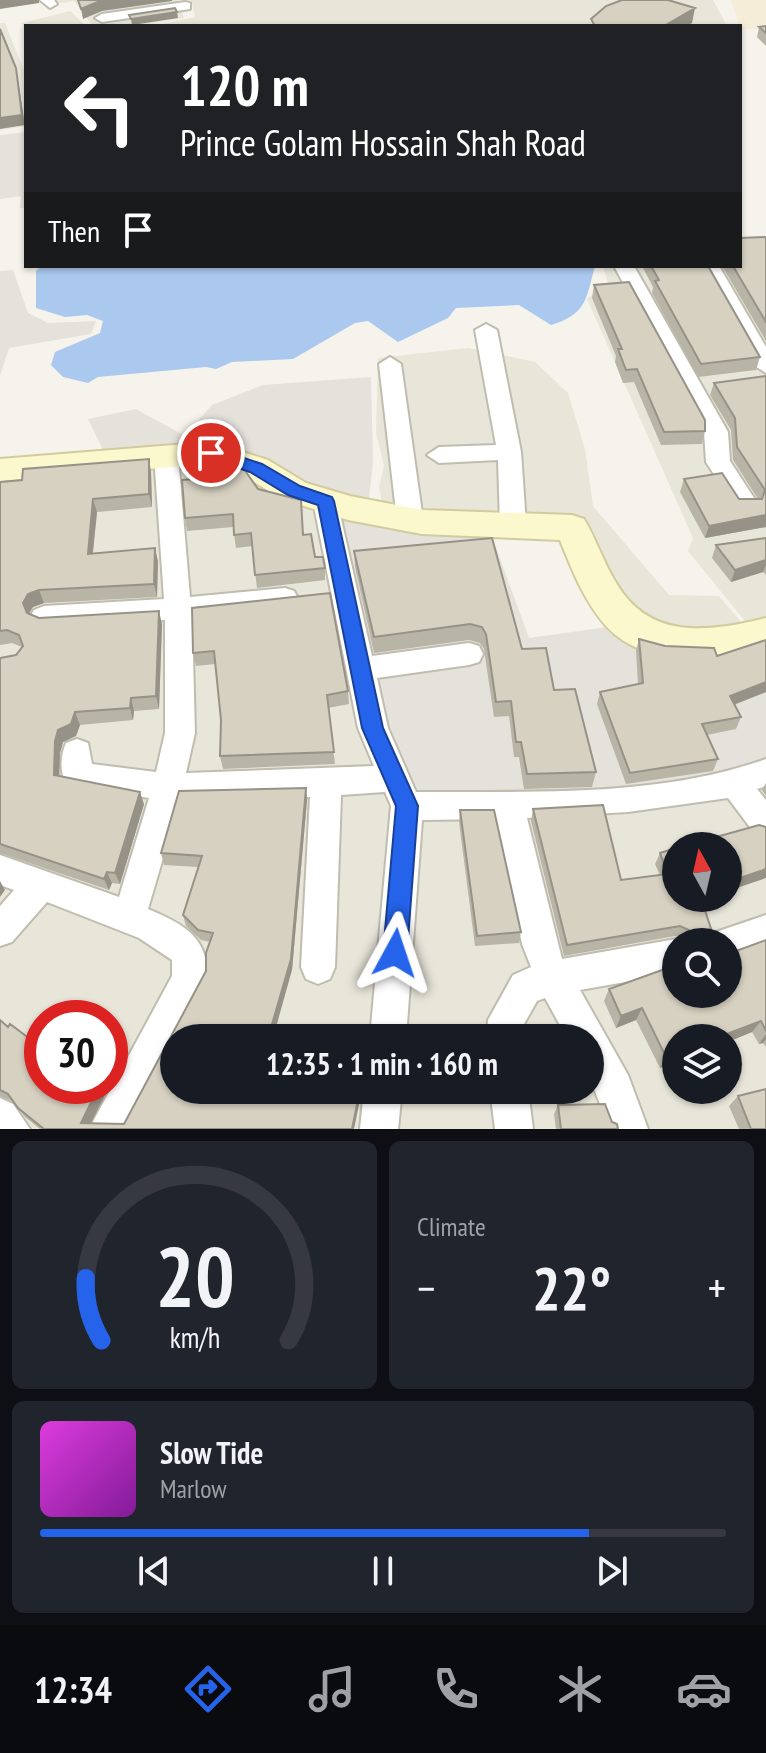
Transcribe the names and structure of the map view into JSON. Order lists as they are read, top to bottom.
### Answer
{
  "north": "top",
  "page": {
    "turn": ["120 m", "Prince Golam Hossain Shah Road"],
    "then": "Then",
    "limit": "30",
    "trip": "12:35 · 1 min · 160 m",
    "tile": "Climate",
    "heat": ["−", "22°", "+"],
    "song": ["Slow Tide", "Marlow"],
    "tabs": "12:34",
    "gauge": ["20", "km/h"]
  }
}
